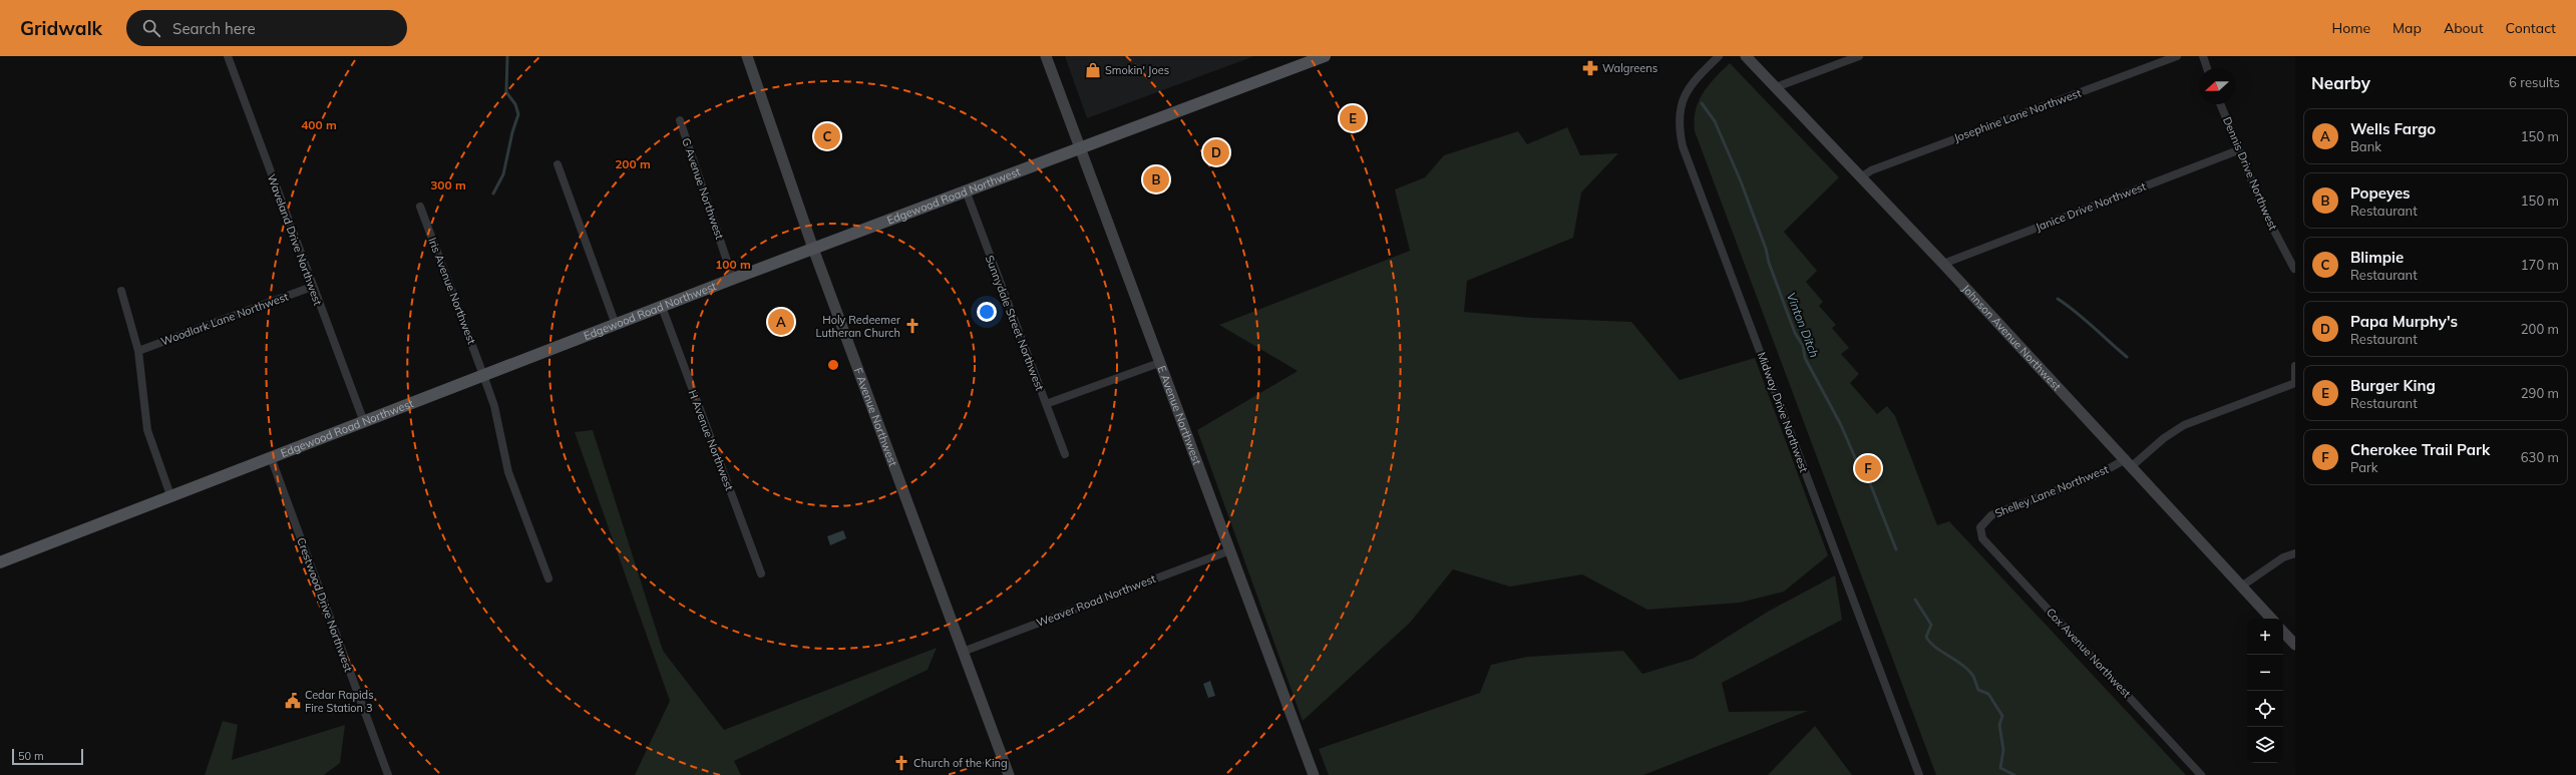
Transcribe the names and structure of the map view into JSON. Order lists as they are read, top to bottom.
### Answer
{
  "streets": {
    "main road": ["Edgewood Road Northwest"],
    "street": [
      "Josephine Lane Northwest",
      "Dennis Drive Northwest",
      "G Avenue Northwest",
      "Janice Drive Northwest",
      "Waveland Drive Northwest",
      "Iris Avenue Northwest",
      "Woodlark Lane Northwest",
      "Sunnydale Street Northwest",
      "Johnson Avenue Northwest",
      "Midway Drive Northwest",
      "F Avenue Northwest",
      "E Avenue Northwest",
      "H Avenue Northwest",
      "Shelley Lane Northwest",
      "Weaver Road Northwest",
      "Crestwood Drive Northwest",
      "Cox Avenue Northwest"
    ]
  },
  "crossings": [
    ["Josephine Lane Northwest", "Johnson Avenue Northwest"],
    ["Dennis Drive Northwest", "Janice Drive Northwest"],
    ["G Avenue Northwest", "Edgewood Road Northwest"],
    ["Edgewood Road Northwest", "Waveland Drive Northwest"],
    ["Edgewood Road Northwest", "Iris Avenue Northwest"],
    ["Edgewood Road Northwest", "Sunnydale Street Northwest"],
    ["Edgewood Road Northwest", "F Avenue Northwest"],
    ["Edgewood Road Northwest", "E Avenue Northwest"],
    ["Edgewood Road Northwest", "H Avenue Northwest"],
    ["Edgewood Road Northwest", "Crestwood Drive Northwest"],
    ["Janice Drive Northwest", "Johnson Avenue Northwest"],
    ["Waveland Drive Northwest", "Woodlark Lane Northwest"],
    ["Johnson Avenue Northwest", "Shelley Lane Northwest"],
    ["F Avenue Northwest", "Weaver Road Northwest"],
    ["E Avenue Northwest", "Weaver Road Northwest"],
    ["Shelley Lane Northwest", "Cox Avenue Northwest"]
  ],
  "water": ["Vinton Ditch"],
  "places": {
    "pharmacy": ["Walgreens"],
    "shop": ["Smokin' Joes"],
    "church": ["Holy Redeemer Lutheran Church", "Church of the King"],
    "public building": ["Cedar Rapids Fire Station 3"]
  },
  "scale_bar": "50 m",
  "north": "left",
  "page": {
    "header": "Gridwalk",
    "search": "Search here",
    "nav": [
      "Home",
      "Map",
      "About",
      "Contact"
    ],
    "heading": ["Nearby", "6 results"],
    "pins": [
      "E",
      "C",
      "D",
      "B",
      "A",
      "F"
    ],
    "list": [
      {
        "mark": "A",
        "name": "Wells Fargo",
        "note": "Bank",
        "value": "150 m"
      },
      {
        "mark": "B",
        "name": "Popeyes",
        "note": "Restaurant",
        "value": "150 m"
      },
      {
        "mark": "C",
        "name": "Blimpie",
        "note": "Restaurant",
        "value": "170 m"
      },
      {
        "mark": "D",
        "name": "Papa Murphy's",
        "note": "Restaurant",
        "value": "200 m"
      },
      {
        "mark": "E",
        "name": "Burger King",
        "note": "Restaurant",
        "value": "290 m"
      },
      {
        "mark": "F",
        "name": "Cherokee Trail Park",
        "note": "Park",
        "value": "630 m"
      }
    ],
    "map_buttons": ["+", "−"],
    "scale": "50 m"
  },
  "rings": [
    "400 m",
    "200 m",
    "300 m",
    "100 m"
  ]
}
